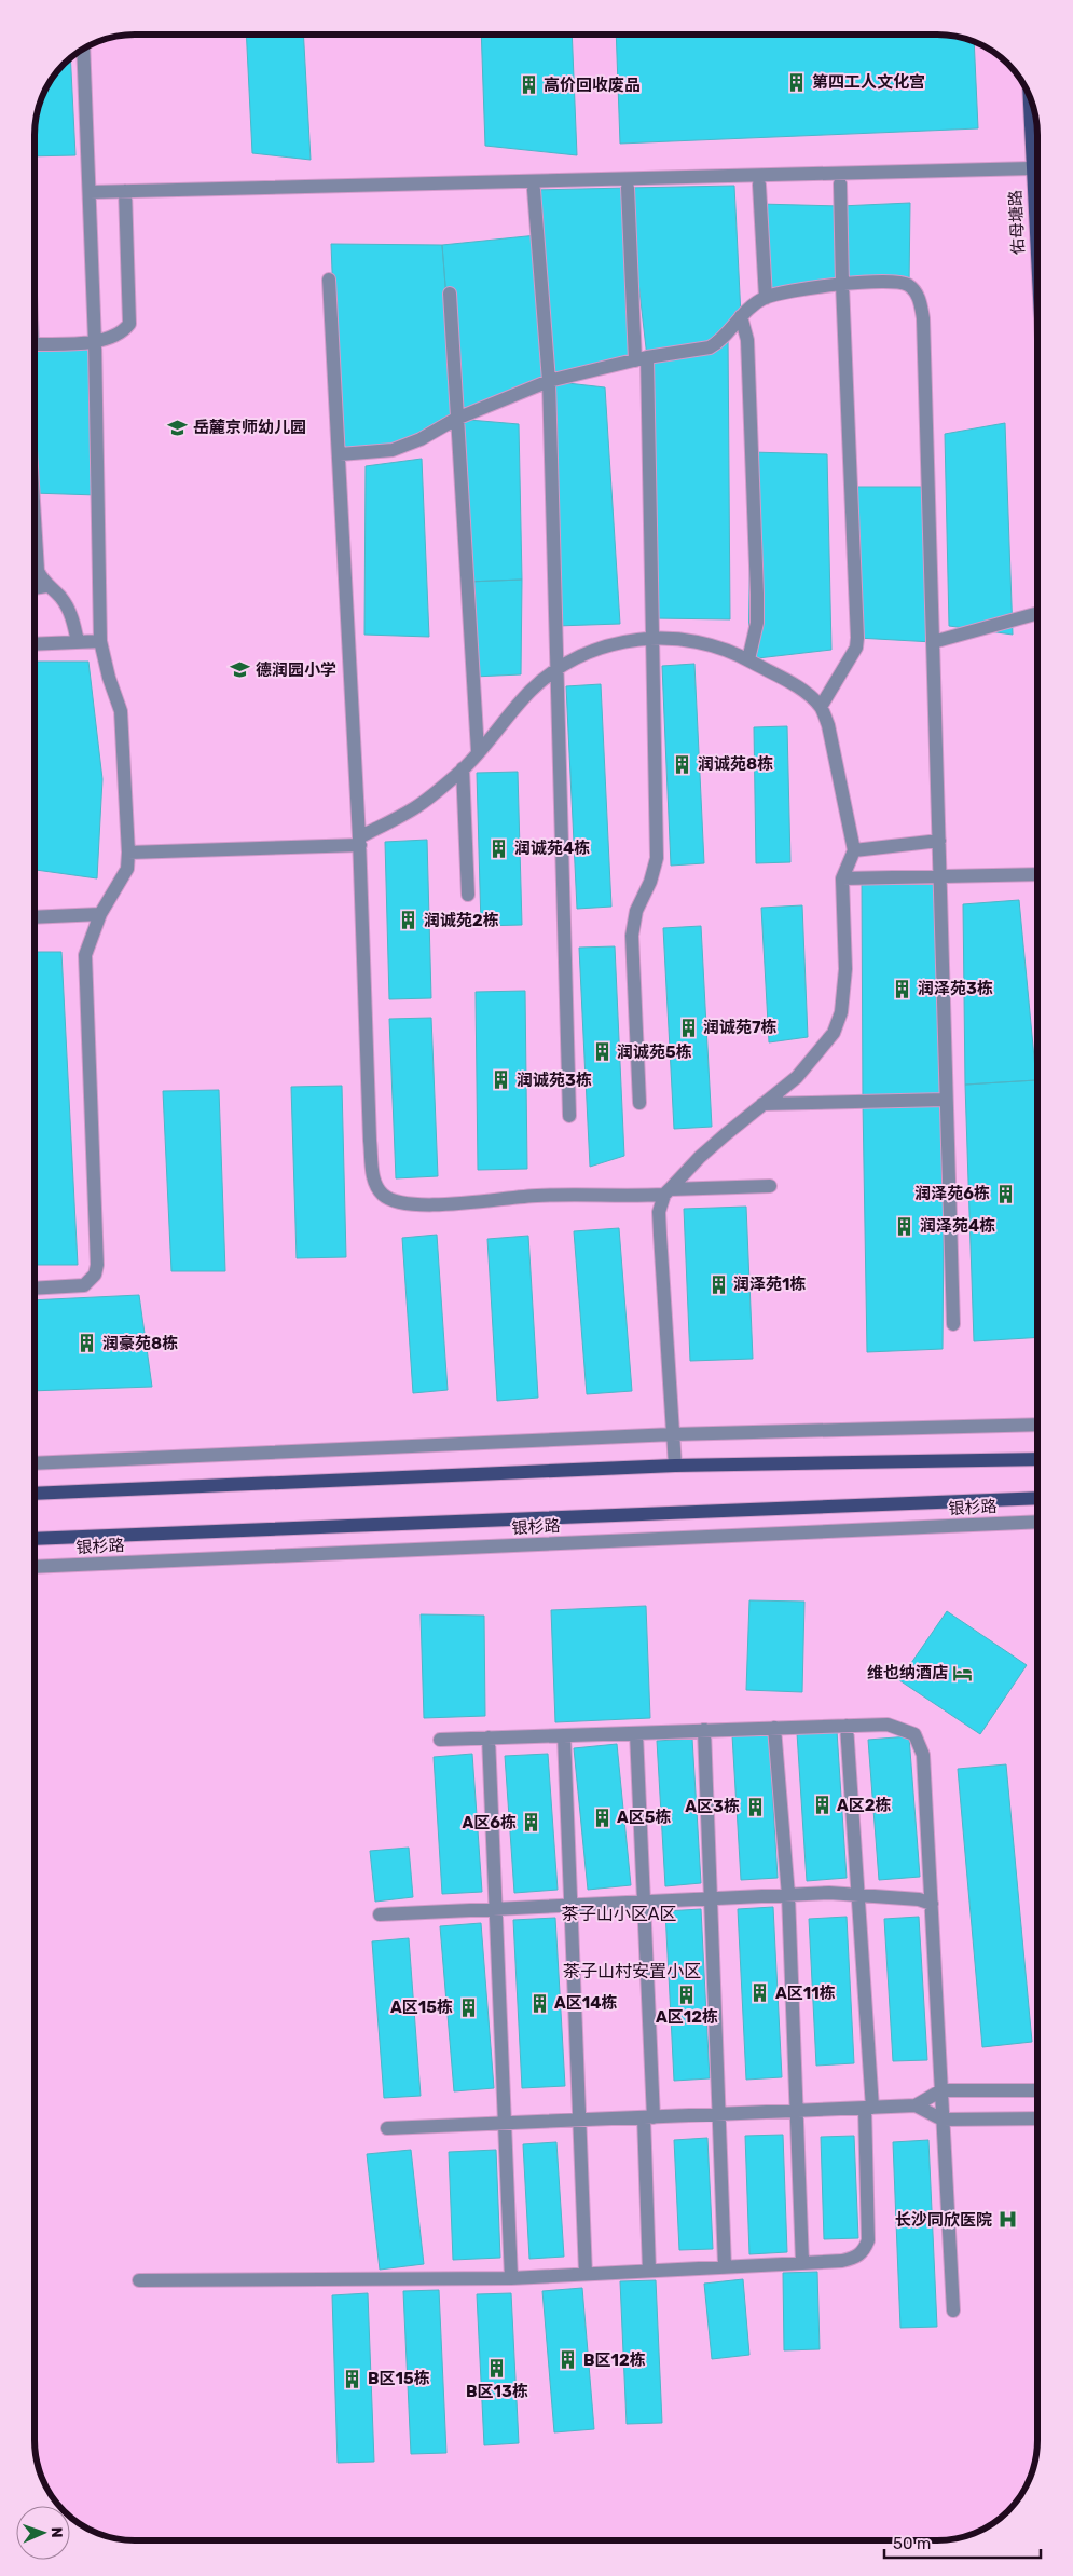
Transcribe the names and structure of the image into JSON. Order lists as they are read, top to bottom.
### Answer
{
  "streets": {
    "main road": ["佑母塘路", "银杉路"]
  },
  "districts": ["茶子山小区A区", "茶子山村安置小区"],
  "places": {
    "building": [
      "第四工人文化宫",
      "高价回收废品",
      "润诚苑8栋",
      "润诚苑4栋",
      "润诚苑2栋",
      "润泽苑3栋",
      "润诚苑7栋",
      "润诚苑5栋",
      "润诚苑3栋",
      "润泽苑6栋",
      "润泽苑4栋",
      "润泽苑1栋",
      "润豪苑8栋",
      "A区2栋",
      "A区3栋",
      "A区5栋",
      "A区6栋",
      "A区11栋",
      "A区12栋",
      "A区14栋",
      "A区15栋",
      "B区12栋",
      "B区13栋",
      "B区15栋"
    ],
    "school or university": ["岳麓京师幼儿园", "德润园小学"],
    "hotel": ["维也纳酒店"],
    "hospital": ["长沙同欣医院"]
  },
  "scale_bar": "50 m",
  "north": "right"
}
